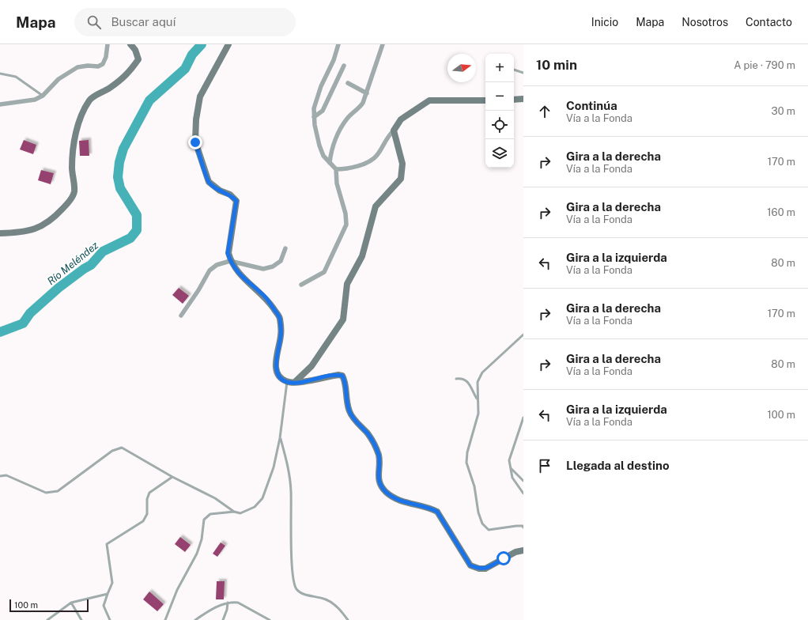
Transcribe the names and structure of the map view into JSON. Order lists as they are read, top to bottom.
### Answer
{
  "water": ["Río Meléndez"],
  "scale_bar": "100 m",
  "north": "right",
  "page": {
    "header": "Mapa",
    "search": "Buscar aquí",
    "nav": [
      "Inicio",
      "Mapa",
      "Nosotros",
      "Contacto"
    ],
    "heading": ["10 min", "A pie · 790 m"],
    "map_buttons": ["+", "−"],
    "list": [
      ["Continúa", "Vía a la Fonda", "30 m"],
      ["Gira a la derecha", "Vía a la Fonda", "170 m"],
      ["Gira a la derecha", "Vía a la Fonda", "160 m"],
      ["Gira a la izquierda", "Vía a la Fonda", "80 m"],
      ["Gira a la derecha", "Vía a la Fonda", "170 m"],
      ["Gira a la derecha", "Vía a la Fonda", "80 m"],
      ["Gira a la izquierda", "Vía a la Fonda", "100 m"],
      "Llegada al destino"
    ],
    "scale": "100 m"
  }
}
